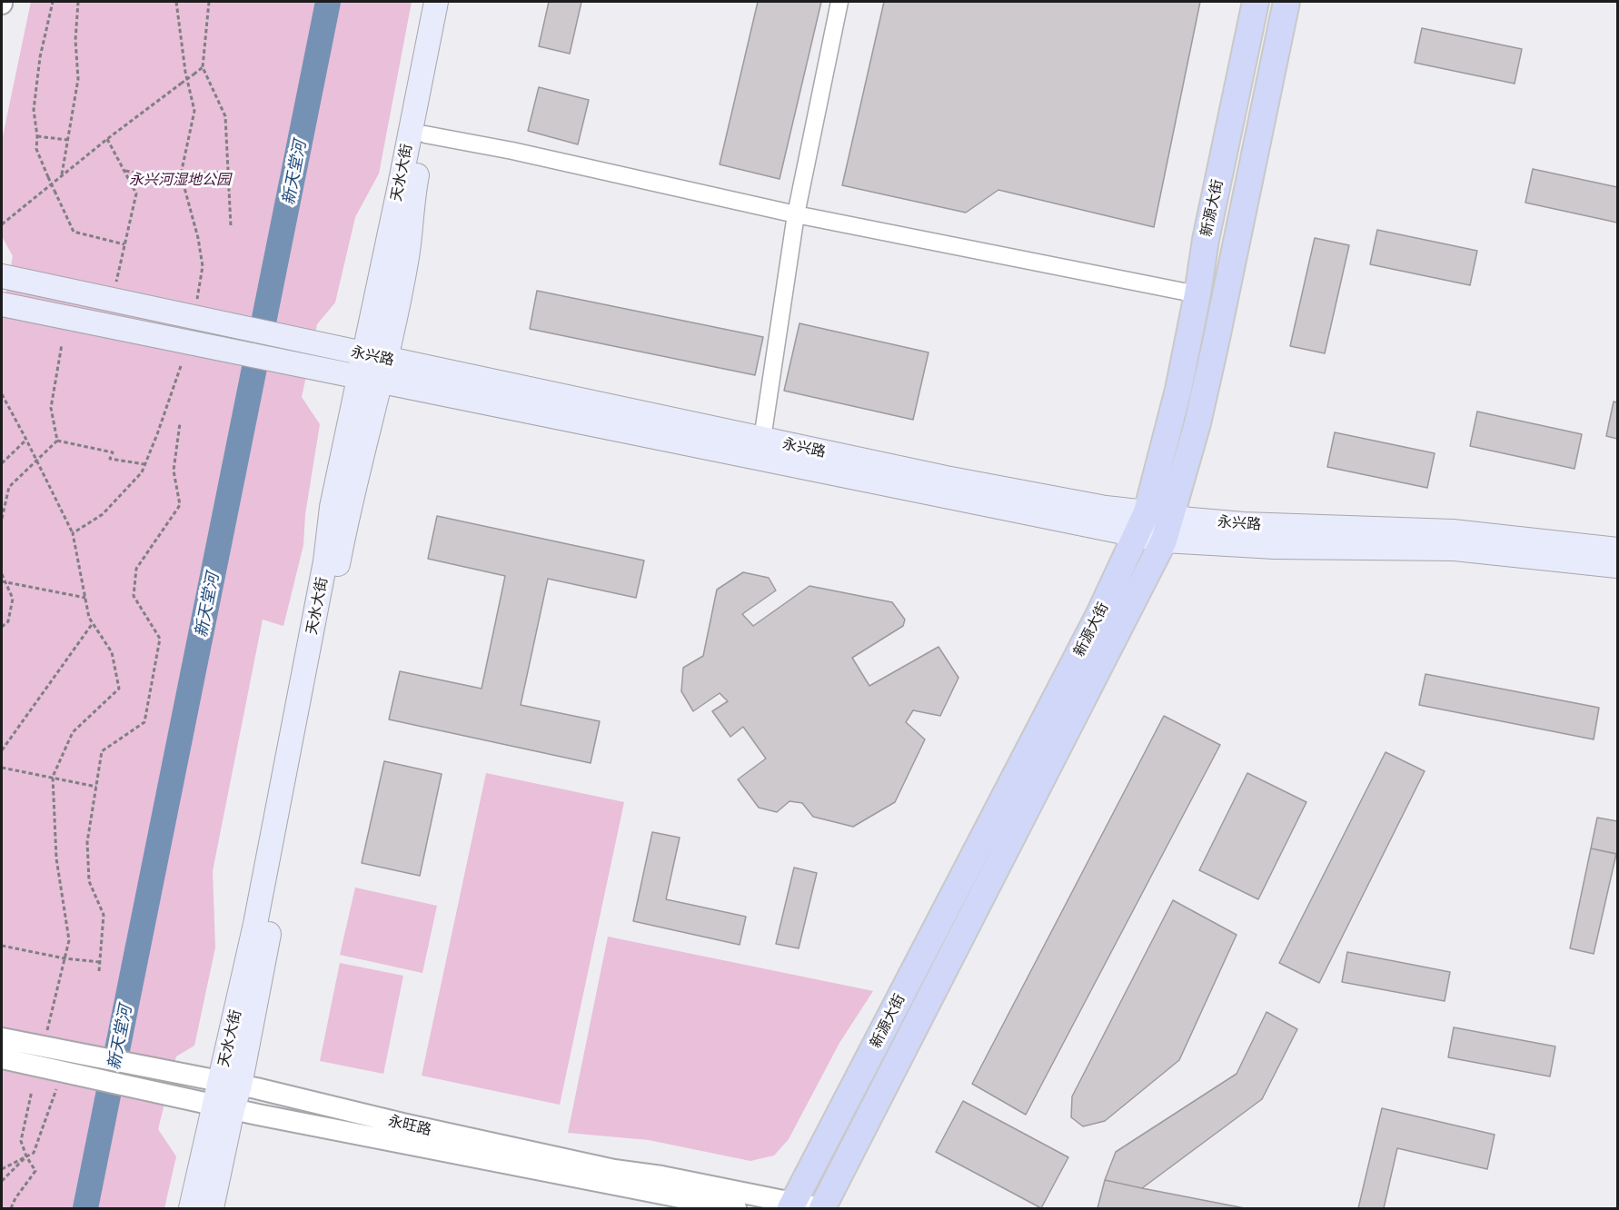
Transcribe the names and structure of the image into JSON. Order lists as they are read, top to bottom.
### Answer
{
  "streets": {
    "main road": ["天水大街", "新源大街", "永兴路"],
    "street": ["永旺路"]
  },
  "crossings": [
    ["天水大街", "永兴路"],
    ["天水大街", "永旺路"],
    ["新源大街", "永兴路"],
    ["新源大街", "永旺路"]
  ],
  "water": ["新天堂河"],
  "parks": ["永兴河湿地公园"]
}
